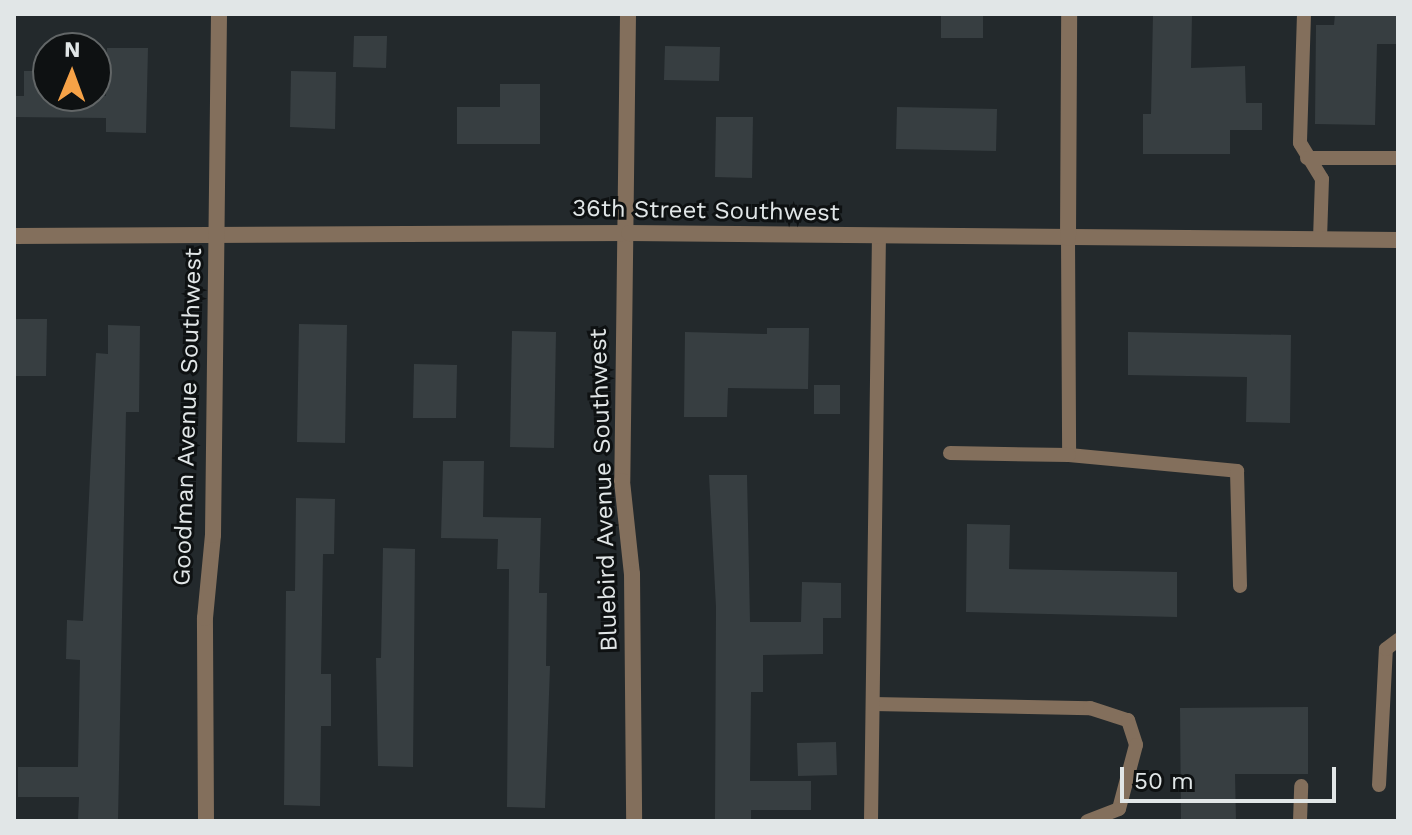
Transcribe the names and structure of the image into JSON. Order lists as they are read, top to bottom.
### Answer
{
  "streets": {
    "street": ["36th Street Southwest", "Goodman Avenue Southwest", "Bluebird Avenue Southwest"]
  },
  "crossings": [
    ["36th Street Southwest", "Goodman Avenue Southwest"],
    ["36th Street Southwest", "Bluebird Avenue Southwest"]
  ],
  "scale_bar": "50 m",
  "north": "top"
}
